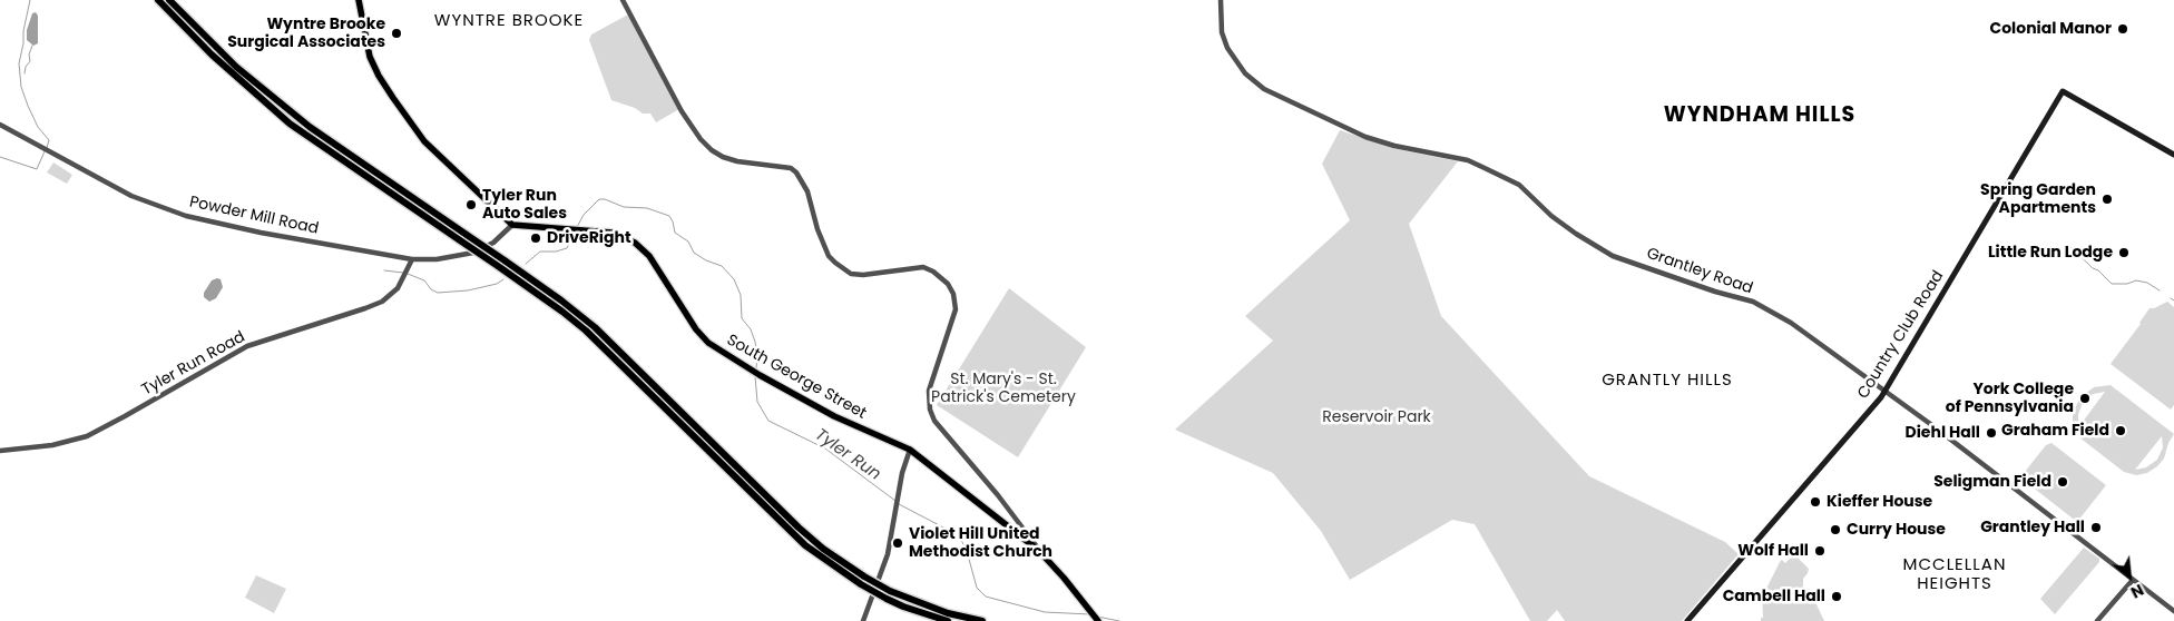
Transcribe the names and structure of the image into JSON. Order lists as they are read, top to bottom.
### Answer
{
  "streets": {
    "main road": ["Country Club Road", "South George Street"],
    "street": ["Powder Mill Road", "Grantley Road", "Tyler Run Road"]
  },
  "crossings": [
    ["Powder Mill Road", "Tyler Run Road"],
    ["Powder Mill Road", "South George Street"],
    ["Grantley Road", "Country Club Road"]
  ],
  "districts": [
    "WYNTRE BROOKE",
    "WYNDHAM HILLS",
    "GRANTLY HILLS",
    "MCCLELLAN HEIGHTS"
  ],
  "water": ["Tyler Run"],
  "parks": ["St. Mary's - St. Patrick's Cemetery", "Reservoir Park"],
  "places": [
    "Colonial Manor",
    "Wyntre Brooke Surgical Associates",
    "Spring Garden Apartments",
    "Tyler Run Auto Sales",
    "DriveRight",
    "Little Run Lodge",
    "York College of Pennsylvania",
    "Graham Field",
    "Diehl Hall",
    "Seligman Field",
    "Kieffer House",
    "Grantley Hall",
    "Curry House",
    "Violet Hill United Methodist Church",
    "Wolf Hall",
    "Cambell Hall"
  ],
  "north": "bottom right"
}
